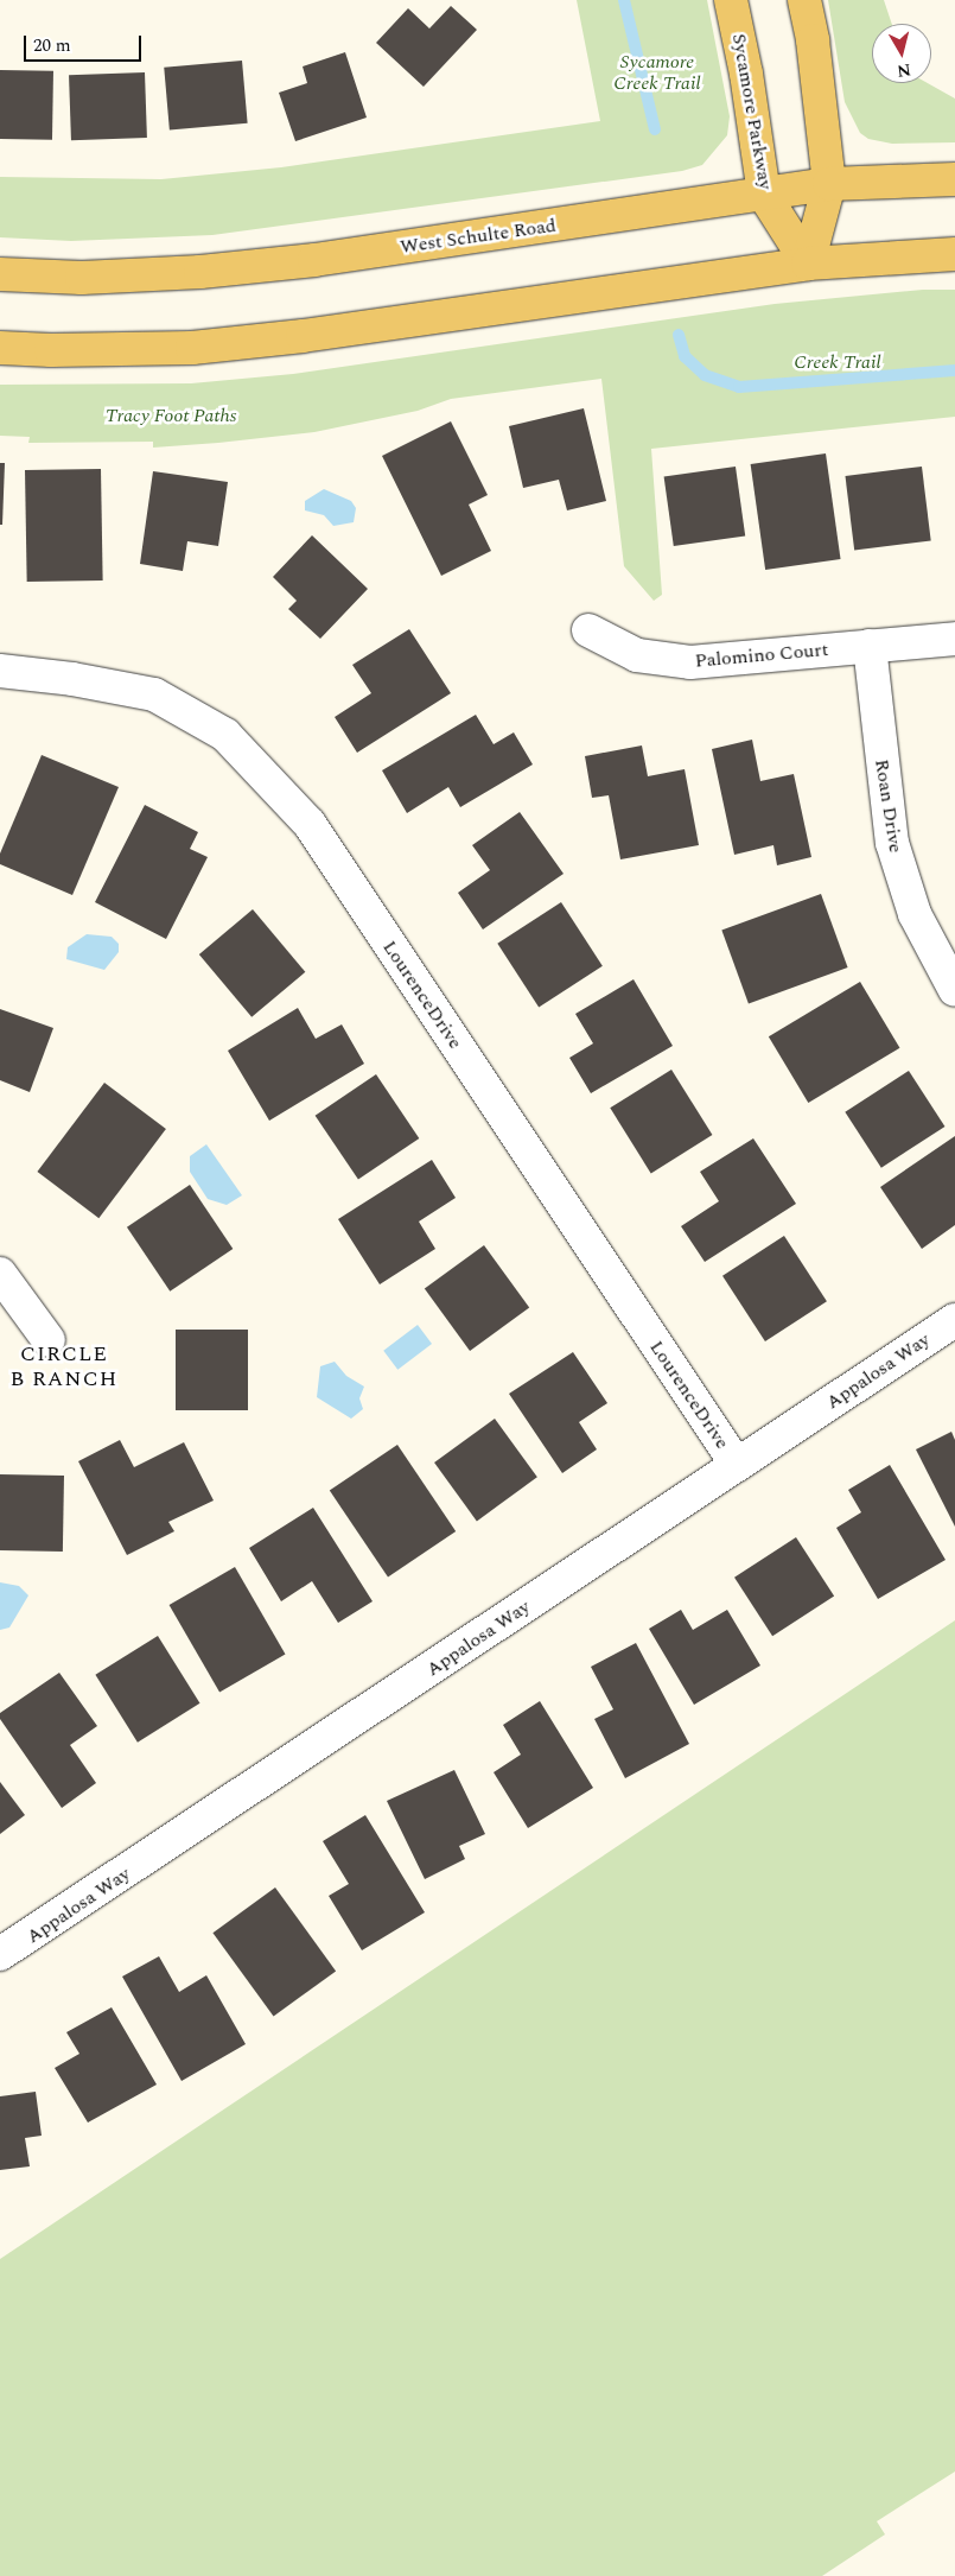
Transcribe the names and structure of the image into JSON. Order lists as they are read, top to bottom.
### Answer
{
  "streets": {
    "main road": ["Sycamore Parkway", "West Schulte Road"],
    "street": [
      "Palomino Court",
      "Roan Drive",
      "LourenceDrive",
      "Appalosa Way"
    ]
  },
  "crossings": [
    ["Sycamore Parkway", "West Schulte Road"],
    ["Palomino Court", "Roan Drive"],
    ["LourenceDrive", "Appalosa Way"]
  ],
  "districts": ["CIRCLE B RANCH"],
  "parks": ["Sycamore Creek Trail", "Creek Trail", "Tracy Foot Paths"],
  "scale_bar": "20 m",
  "north": "bottom"
}
